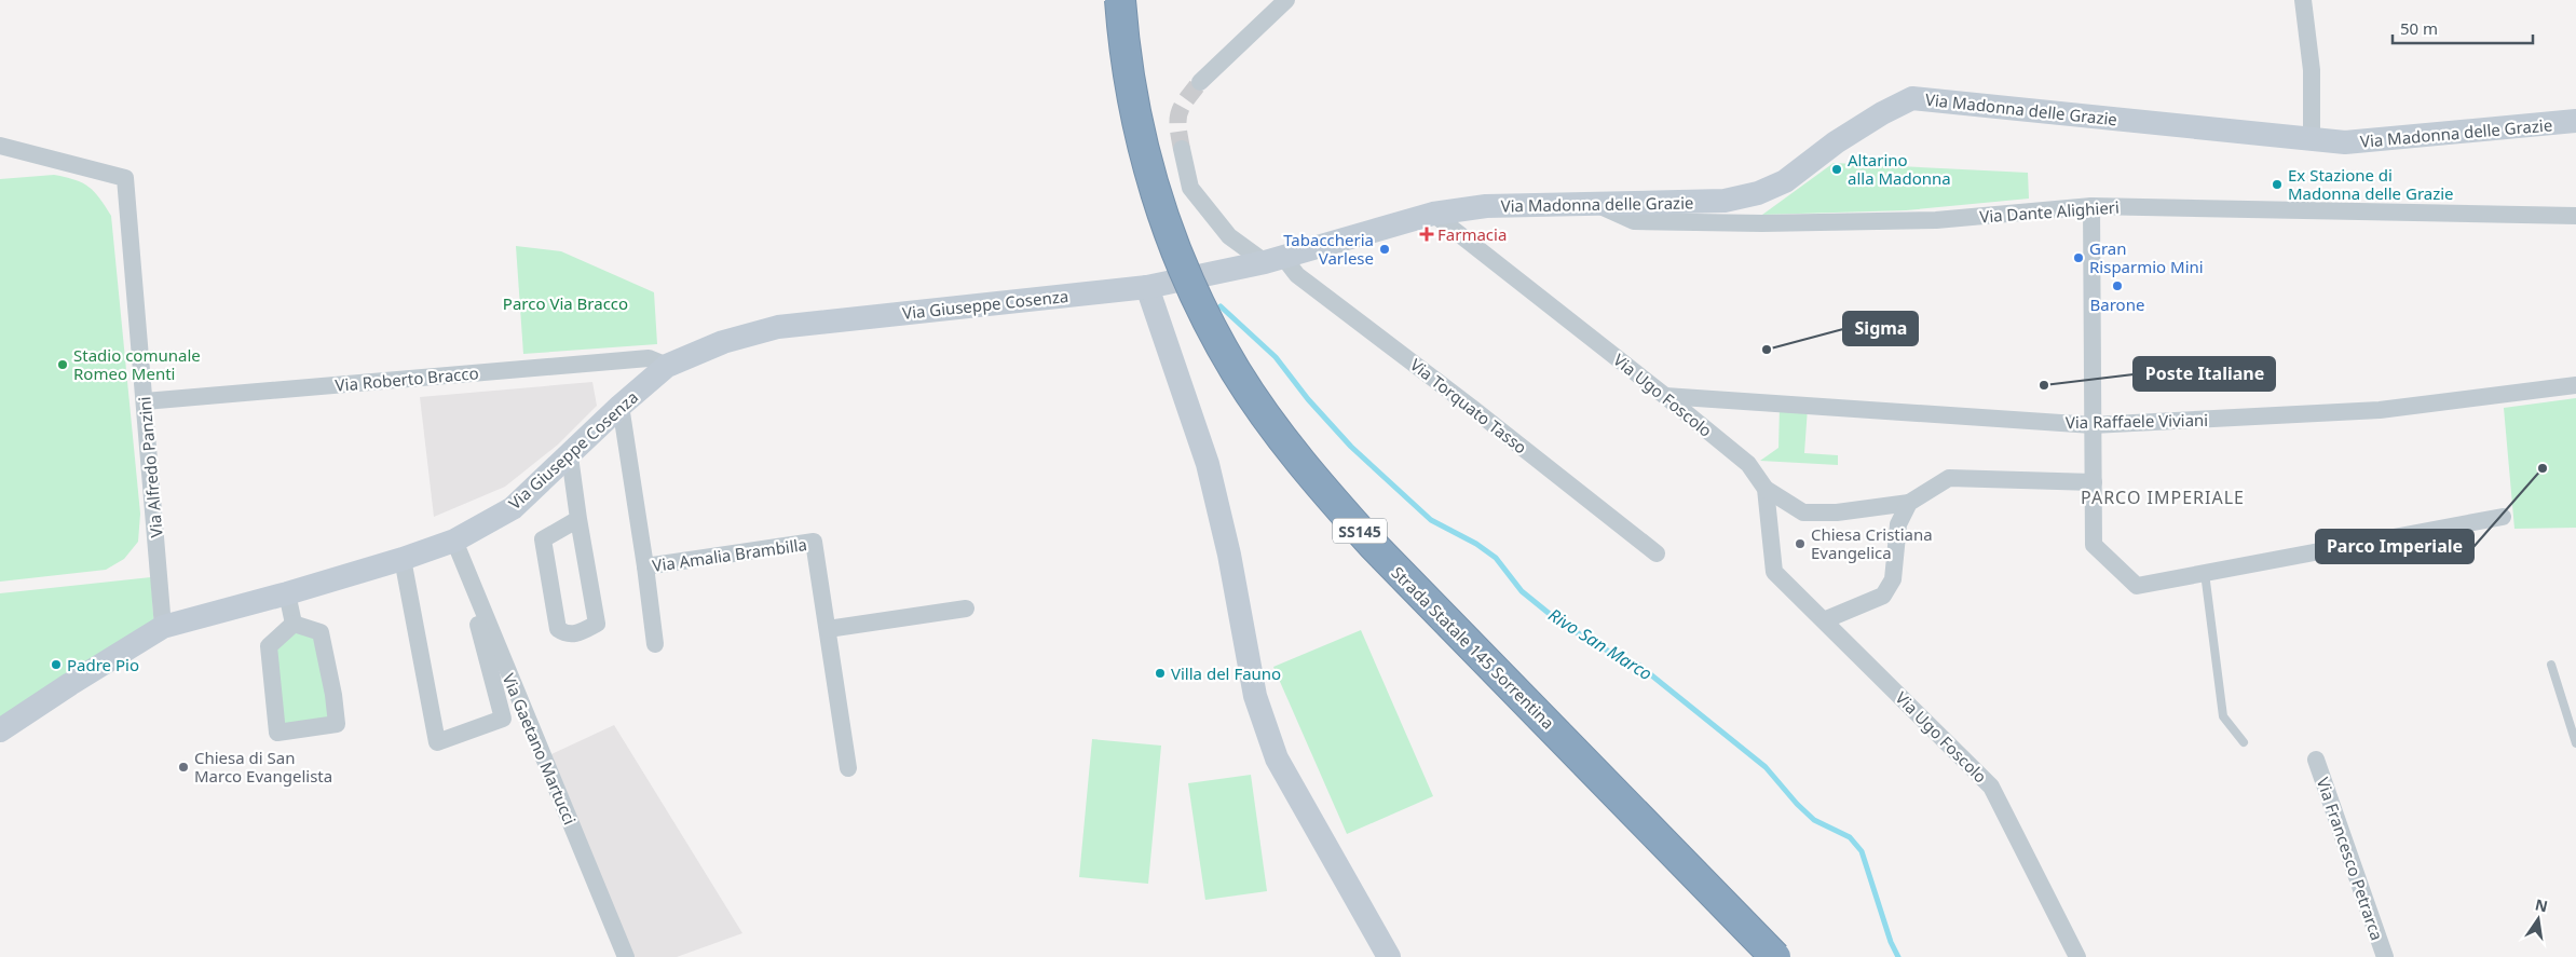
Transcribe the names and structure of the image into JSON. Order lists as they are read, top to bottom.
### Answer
{
  "streets": {
    "highway": ["SS145", "Strada Statale 145 Sorrentina"],
    "main road": ["Via Madonna delle Grazie", "Via Giuseppe Cosenza"],
    "street": [
      "Via Dante Alighieri",
      "Via Roberto Bracco",
      "Via Ugo Foscolo",
      "Via Torquato Tasso",
      "Via Raffaele Viviani",
      "Via Alfredo Panzini",
      "Via Amalia Brambilla",
      "Via Gaetano Martucci",
      "Via Francesco Petrarca"
    ]
  },
  "crossings": [
    ["Via Madonna delle Grazie", "Via Dante Alighieri"],
    ["Via Madonna delle Grazie", "Via Giuseppe Cosenza"],
    ["Via Madonna delle Grazie", "Via Ugo Foscolo"],
    ["Via Madonna delle Grazie", "Via Torquato Tasso"],
    ["Via Giuseppe Cosenza", "Via Roberto Bracco"],
    ["Via Giuseppe Cosenza", "Via Alfredo Panzini"],
    ["Via Giuseppe Cosenza", "Via Amalia Brambilla"],
    ["Via Giuseppe Cosenza", "Via Gaetano Martucci"],
    ["Via Roberto Bracco", "Via Alfredo Panzini"],
    ["Via Ugo Foscolo", "Via Raffaele Viviani"]
  ],
  "districts": ["PARCO IMPERIALE"],
  "water": ["Rivo San Marco"],
  "parks": ["Parco Via Bracco"],
  "places": {
    "other": [
      "Altarino alla Madonna",
      "Ex Stazione di Madonna delle Grazie",
      "Tabaccheria Varlese",
      "Gran Risparmio Mini",
      "Barone",
      "Sigma",
      "Stadio comunale Romeo Menti",
      "Poste Italiane",
      "Parco Imperiale",
      "Chiesa Cristiana Evangelica",
      "Padre Pio",
      "Villa del Fauno",
      "Chiesa di San Marco Evangelista"
    ],
    "health": ["Farmacia"]
  },
  "scale_bar": "50 m",
  "north": "top"
}
